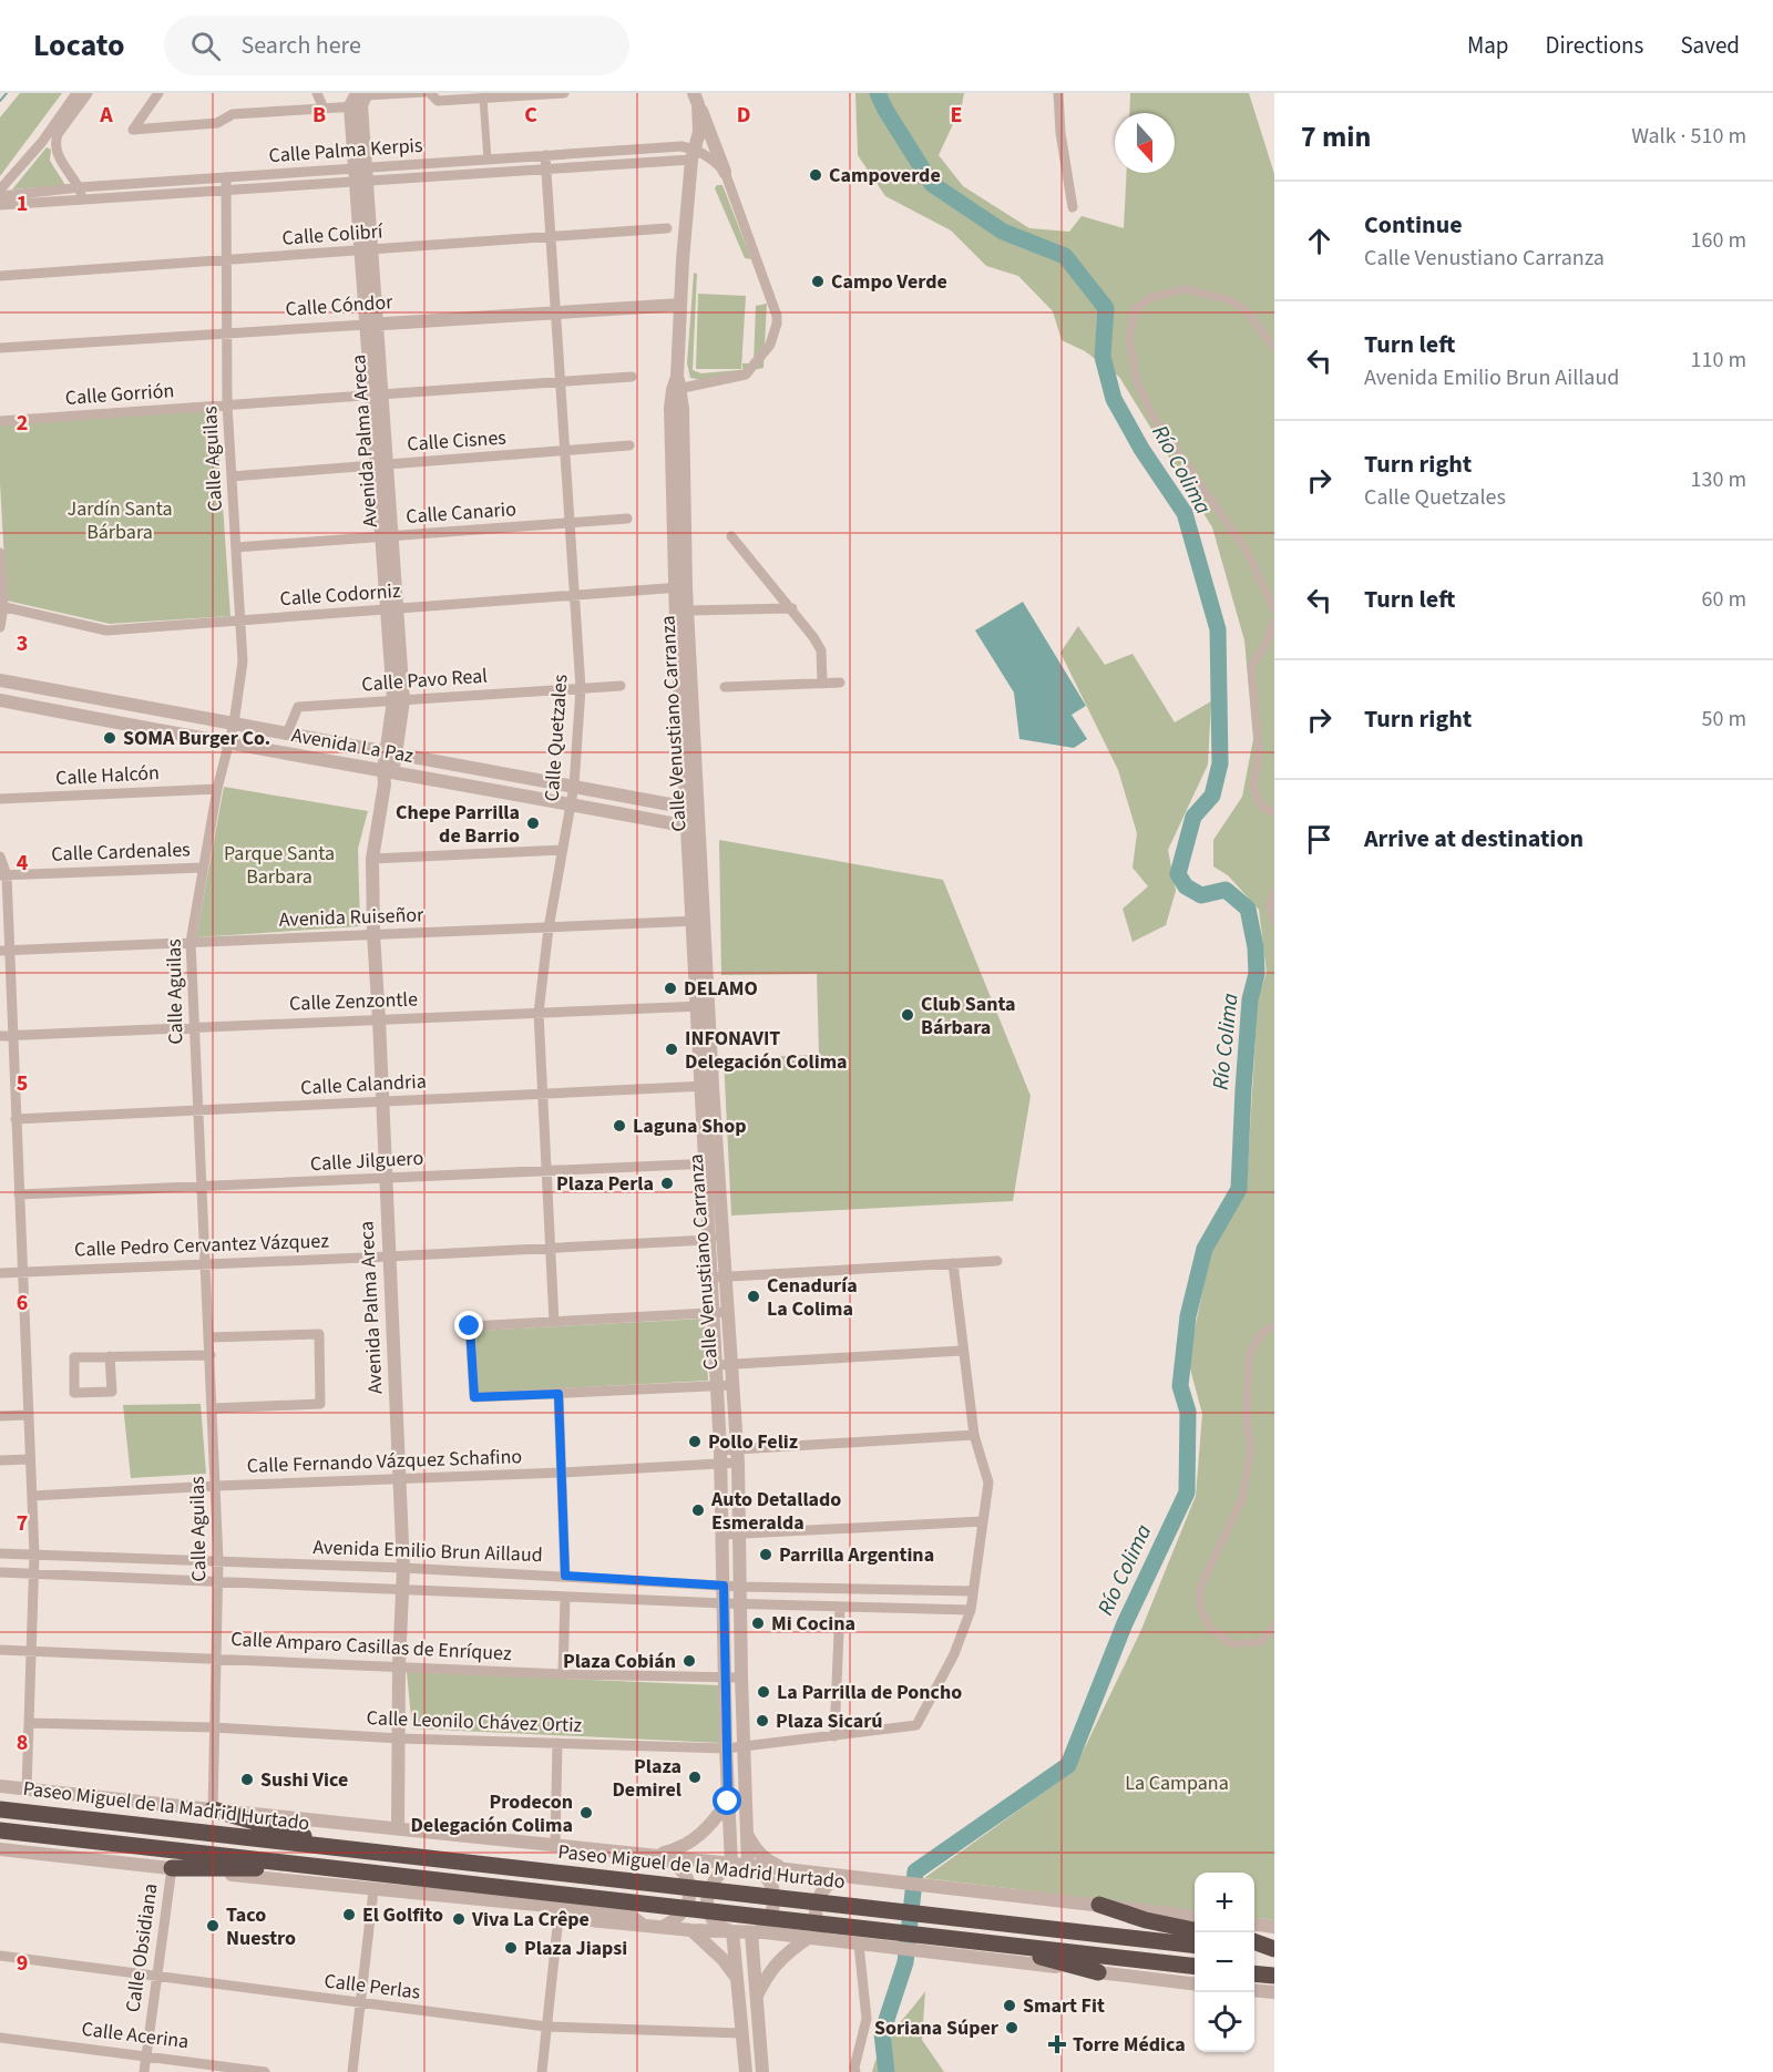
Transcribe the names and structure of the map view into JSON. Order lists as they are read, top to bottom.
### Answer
{
  "streets": {
    "highway": ["Paseo Miguel de la Madrid Hurtado"],
    "street": [
      "Calle Palma Kerpis",
      "Calle Colibrí",
      "Calle Cóndor",
      "Calle Gorrión",
      "Avenida Palma Areca",
      "Calle Cisnes",
      "Calle Aguilas",
      "Calle Canario",
      "Calle Codorniz",
      "Calle Pavo Real",
      "Calle Venustiano Carranza",
      "Calle Quetzales",
      "Avenida La Paz",
      "Calle Halcón",
      "Calle Cardenales",
      "Avenida Ruiseñor",
      "Calle Zenzontle",
      "Calle Calandria",
      "Calle Jilguero",
      "Calle Pedro Cervantez Vázquez",
      "Calle Fernando Vázquez Schafino",
      "Avenida Emilio Brun Aillaud",
      "Calle Amparo Casillas de Enríquez",
      "Calle Leonilo Chávez Ortiz",
      "Calle Obsidiana",
      "Calle Perlas",
      "Calle Acerina"
    ]
  },
  "crossings": [
    ["Calle Palma Kerpis", "Avenida Palma Areca"],
    ["Calle Palma Kerpis", "Calle Aguilas"],
    ["Calle Palma Kerpis", "Calle Venustiano Carranza"],
    ["Calle Palma Kerpis", "Calle Quetzales"],
    ["Calle Colibrí", "Avenida Palma Areca"],
    ["Calle Colibrí", "Calle Aguilas"],
    ["Calle Colibrí", "Calle Quetzales"],
    ["Calle Cóndor", "Avenida Palma Areca"],
    ["Calle Cóndor", "Calle Aguilas"],
    ["Calle Cóndor", "Calle Venustiano Carranza"],
    ["Calle Cóndor", "Calle Quetzales"],
    ["Calle Gorrión", "Avenida Palma Areca"],
    ["Calle Gorrión", "Calle Aguilas"],
    ["Calle Gorrión", "Calle Quetzales"],
    ["Avenida Palma Areca", "Calle Cisnes"],
    ["Avenida Palma Areca", "Calle Canario"],
    ["Avenida Palma Areca", "Calle Codorniz"],
    ["Avenida Palma Areca", "Calle Pavo Real"],
    ["Avenida Palma Areca", "Avenida La Paz"],
    ["Avenida Palma Areca", "Avenida Ruiseñor"],
    ["Avenida Palma Areca", "Calle Zenzontle"],
    ["Avenida Palma Areca", "Calle Calandria"],
    ["Avenida Palma Areca", "Calle Jilguero"],
    ["Avenida Palma Areca", "Calle Pedro Cervantez Vázquez"],
    ["Avenida Palma Areca", "Calle Fernando Vázquez Schafino"],
    ["Avenida Palma Areca", "Avenida Emilio Brun Aillaud"],
    ["Avenida Palma Areca", "Calle Amparo Casillas de Enríquez"],
    ["Avenida Palma Areca", "Calle Leonilo Chávez Ortiz"],
    ["Calle Cisnes", "Calle Aguilas"],
    ["Calle Cisnes", "Calle Quetzales"],
    ["Calle Aguilas", "Calle Canario"],
    ["Calle Aguilas", "Calle Codorniz"],
    ["Calle Aguilas", "Avenida La Paz"],
    ["Calle Aguilas", "Calle Halcón"],
    ["Calle Aguilas", "Calle Cardenales"],
    ["Calle Aguilas", "Avenida Ruiseñor"],
    ["Calle Aguilas", "Calle Zenzontle"],
    ["Calle Aguilas", "Calle Calandria"],
    ["Calle Aguilas", "Calle Jilguero"],
    ["Calle Aguilas", "Calle Pedro Cervantez Vázquez"],
    ["Calle Aguilas", "Calle Fernando Vázquez Schafino"],
    ["Calle Aguilas", "Avenida Emilio Brun Aillaud"],
    ["Calle Aguilas", "Calle Amparo Casillas de Enríquez"],
    ["Calle Aguilas", "Calle Leonilo Chávez Ortiz"],
    ["Calle Canario", "Calle Quetzales"],
    ["Calle Codorniz", "Calle Venustiano Carranza"],
    ["Calle Codorniz", "Calle Quetzales"],
    ["Calle Pavo Real", "Calle Quetzales"],
    ["Calle Pavo Real", "Avenida La Paz"],
    ["Calle Venustiano Carranza", "Avenida La Paz"],
    ["Calle Venustiano Carranza", "Avenida Ruiseñor"],
    ["Calle Venustiano Carranza", "Calle Zenzontle"],
    ["Calle Venustiano Carranza", "Calle Calandria"],
    ["Calle Venustiano Carranza", "Calle Jilguero"],
    ["Calle Venustiano Carranza", "Calle Pedro Cervantez Vázquez"],
    ["Calle Venustiano Carranza", "Calle Fernando Vázquez Schafino"],
    ["Calle Venustiano Carranza", "Avenida Emilio Brun Aillaud"],
    ["Calle Venustiano Carranza", "Calle Amparo Casillas de Enríquez"],
    ["Calle Venustiano Carranza", "Calle Leonilo Chávez Ortiz"],
    ["Calle Quetzales", "Avenida La Paz"],
    ["Calle Quetzales", "Avenida Ruiseñor"],
    ["Calle Quetzales", "Calle Zenzontle"],
    ["Calle Quetzales", "Calle Calandria"],
    ["Calle Quetzales", "Calle Jilguero"],
    ["Calle Quetzales", "Calle Pedro Cervantez Vázquez"],
    ["Avenida Emilio Brun Aillaud", "Calle Leonilo Chávez Ortiz"],
    ["Calle Obsidiana", "Calle Perlas"],
    ["Calle Obsidiana", "Calle Acerina"]
  ],
  "water": ["Río Colima"],
  "parks": ["Jardín Santa Bárbara", "Parque Santa Barbara", "La Campana"],
  "places": {
    "other": [
      "Campoverde",
      "Campo Verde",
      "SOMA Burger Co.",
      "Chepe Parrilla de Barrio",
      "DELAMO",
      "Club Santa Bárbara",
      "INFONAVIT Delegación Colima",
      "Laguna Shop",
      "Plaza Perla",
      "Cenaduría La Colima",
      "Pollo Feliz",
      "Auto Detallado Esmeralda",
      "Parrilla Argentina",
      "Mi Cocina",
      "Plaza Cobián",
      "La Parrilla de Poncho",
      "Plaza Sicarú",
      "Plaza Demirel",
      "Sushi Vice",
      "Prodecon Delegación Colima",
      "El Golfito",
      "Viva La Crêpe",
      "Taco Nuestro",
      "Plaza Jiapsi",
      "Smart Fit",
      "Soriana Súper"
    ],
    "health": ["Torre Médica"]
  },
  "north": "bottom",
  "page": {
    "header": "Locato",
    "search": "Search here",
    "nav": ["Map", "Directions", "Saved"],
    "heading": ["7 min", "Walk · 510 m"],
    "list": [
      ["Continue", "Calle Venustiano Carranza", "160 m"],
      ["Turn left", "Avenida Emilio Brun Aillaud", "110 m"],
      ["Turn right", "Calle Quetzales", "130 m"],
      ["Turn left", "60 m"],
      ["Turn right", "50 m"],
      "Arrive at destination"
    ],
    "map_buttons": ["+", "−"]
  },
  "grid": {
    "columns": [
      "A",
      "B",
      "C",
      "D",
      "E"
    ],
    "rows": [
      "1",
      "2",
      "3",
      "4",
      "5",
      "6",
      "7",
      "8",
      "9"
    ]
  }
}
